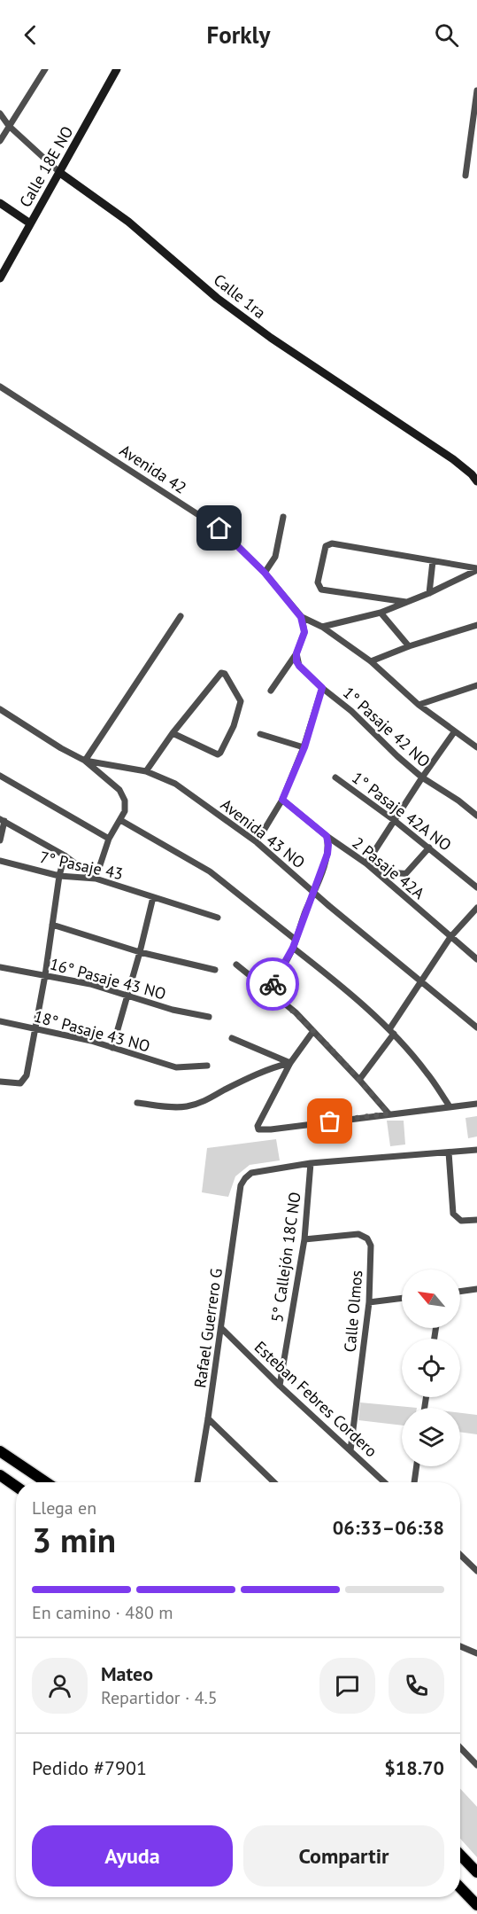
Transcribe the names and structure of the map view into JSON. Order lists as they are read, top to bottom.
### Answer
{
  "streets": {
    "street": [
      "Calle 18E NO",
      "Calle 1ra",
      "Avenida 42",
      "1° Pasaje 42 NO",
      "1° Pasaje 42A NO",
      "Avenida 43 NO",
      "7° Pasaje 43",
      "2 Pasaje 42A",
      "16° Pasaje 43 NO",
      "18° Pasaje 43 NO",
      "5° Callejón 18C NO",
      "Calle Olmos",
      "Rafael Guerrero G",
      "Esteban Febres Cordero"
    ]
  },
  "crossings": [
    ["Calle 18E NO", "Calle 1ra"],
    ["Avenida 43 NO", "7° Pasaje 43"],
    ["5° Callejón 18C NO", "Calle Olmos"],
    ["5° Callejón 18C NO", "Rafael Guerrero G"],
    ["5° Callejón 18C NO", "Esteban Febres Cordero"],
    ["Calle Olmos", "Esteban Febres Cordero"],
    ["Rafael Guerrero G", "Esteban Febres Cordero"]
  ],
  "north": "top left",
  "page": {
    "header": "Forkly",
    "heading": ["3 min", "Llega en", "06:33–06:38"],
    "panel": [
      "Mateo",
      "Repartidor · 4.5",
      "Pedido #7901",
      "$18.70"
    ],
    "bar": "En camino · 480 m",
    "buttons": ["Ayuda", "Compartir"]
  }
}
